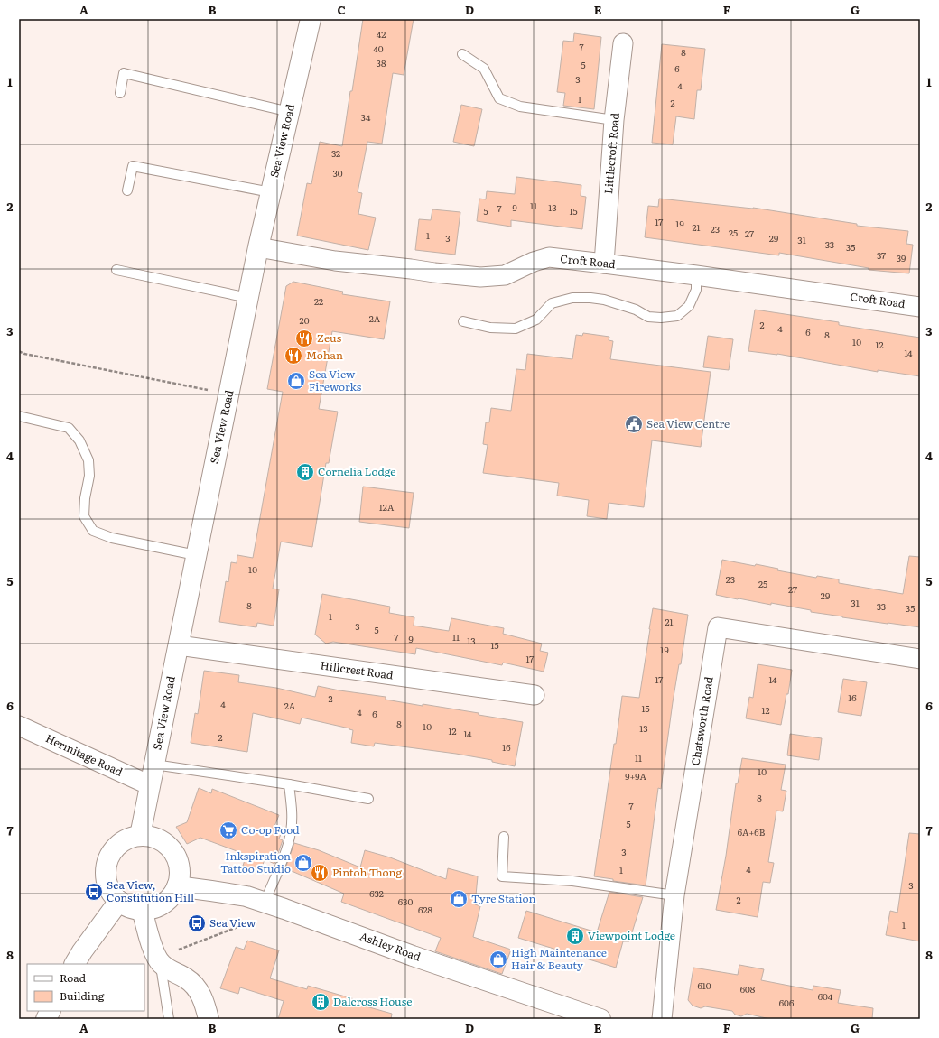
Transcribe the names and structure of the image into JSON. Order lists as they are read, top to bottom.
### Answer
{
  "streets": {
    "main road": ["Sea View Road", "Ashley Road"],
    "street": [
      "Littlecroft Road",
      "Croft Road",
      "Hillcrest Road",
      "Chatsworth Road",
      "Hermitage Road"
    ]
  },
  "crossings": [
    ["Sea View Road", "Croft Road"],
    ["Sea View Road", "Hillcrest Road"],
    ["Sea View Road", "Hermitage Road"],
    ["Sea View Road", "Ashley Road"],
    ["Littlecroft Road", "Croft Road"]
  ],
  "places": {
    "restaurant": ["Zeus", "Mohan", "Pintoh Thong"],
    "shop": [
      "Sea View Fireworks",
      "Inkspiration Tattoo Studio",
      "Tyre Station",
      "High Maintenance Hair & Beauty"
    ],
    "public building": ["Sea View Centre"],
    "building": ["Cornelia Lodge", "Viewpoint Lodge", "Dalcross House"],
    "supermarket": ["Co-op Food"],
    "bus stop": ["Sea View, Constitution Hill", "Sea View"]
  },
  "house_numbers": [
    "42",
    "7",
    "40",
    "8",
    "38",
    "5",
    "6",
    "3",
    "4",
    "1",
    "2",
    "34",
    "32",
    "30",
    "11",
    "9",
    "13",
    "7",
    "5",
    "15",
    "17",
    "19",
    "21",
    "23",
    "25",
    "27",
    "1",
    "3",
    "29",
    "31",
    "33",
    "35",
    "37",
    "39",
    "22",
    "2A",
    "20",
    "2",
    "4",
    "6",
    "8",
    "10",
    "12",
    "14",
    "12A",
    "10",
    "23",
    "25",
    "27",
    "29",
    "31",
    "8",
    "33",
    "35",
    "1",
    "21",
    "3",
    "5",
    "7",
    "11",
    "9",
    "13",
    "15",
    "19",
    "17",
    "17",
    "14",
    "16",
    "2",
    "4",
    "2A",
    "15",
    "12",
    "4",
    "6",
    "8",
    "10",
    "13",
    "12",
    "14",
    "2",
    "16",
    "11",
    "10",
    "9+9A",
    "8",
    "7",
    "5",
    "6A+6B",
    "3",
    "4",
    "1",
    "3",
    "632",
    "2",
    "630",
    "628",
    "1",
    "610",
    "608",
    "604",
    "606"
  ],
  "legend": ["Road", "Building"],
  "grid": {
    "columns": [
      "A",
      "B",
      "C",
      "D",
      "E",
      "F",
      "G"
    ],
    "rows": [
      "1",
      "2",
      "3",
      "4",
      "5",
      "6",
      "7",
      "8"
    ]
  }
}
